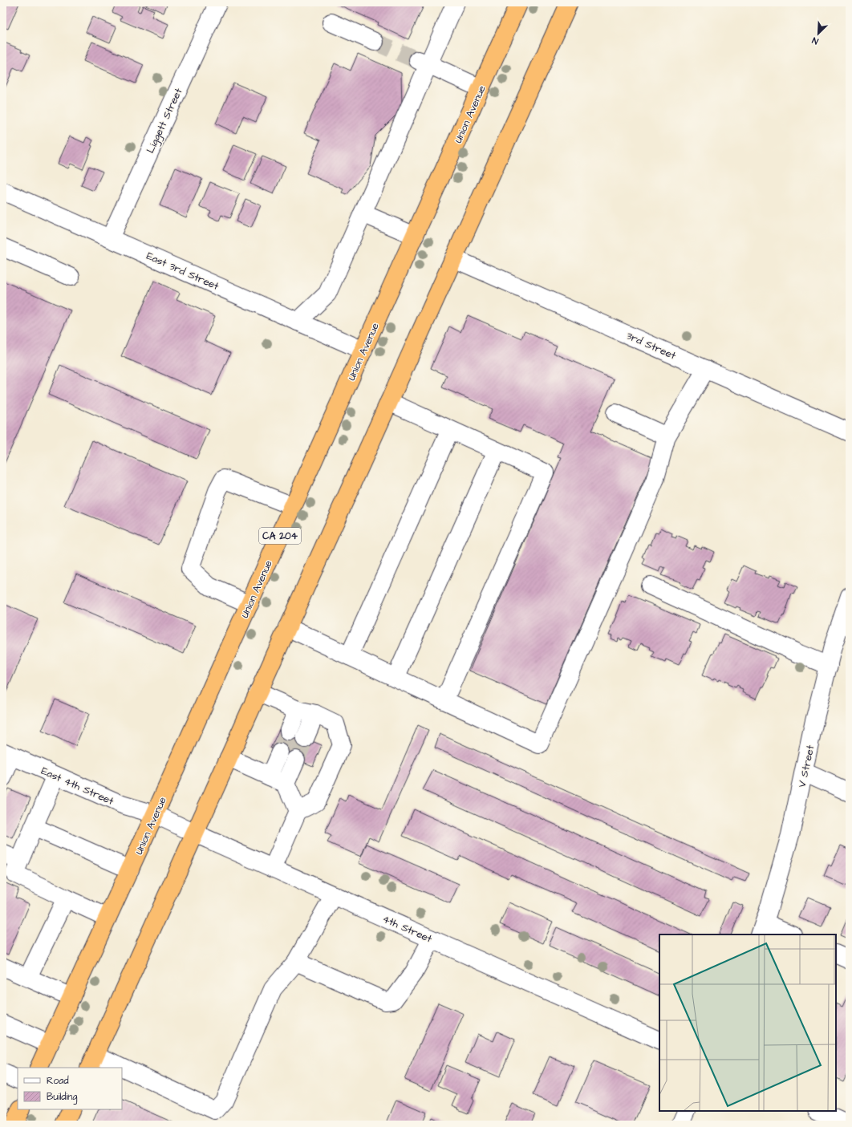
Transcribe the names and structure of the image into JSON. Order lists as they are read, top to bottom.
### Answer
{
  "streets": {
    "highway": ["Union Avenue", "CA 204"],
    "street": [
      "Liggett Street",
      "East 3rd Street",
      "3rd Street",
      "V Street",
      "East 4th Street",
      "4th Street"
    ]
  },
  "crossings": [
    ["Union Avenue", "East 3rd Street"],
    ["Union Avenue", "East 4th Street"],
    ["Union Avenue", "4th Street"],
    ["Liggett Street", "East 3rd Street"],
    ["East 4th Street", "4th Street"]
  ],
  "legend": ["Road", "Building"],
  "north": "bottom left"
}
